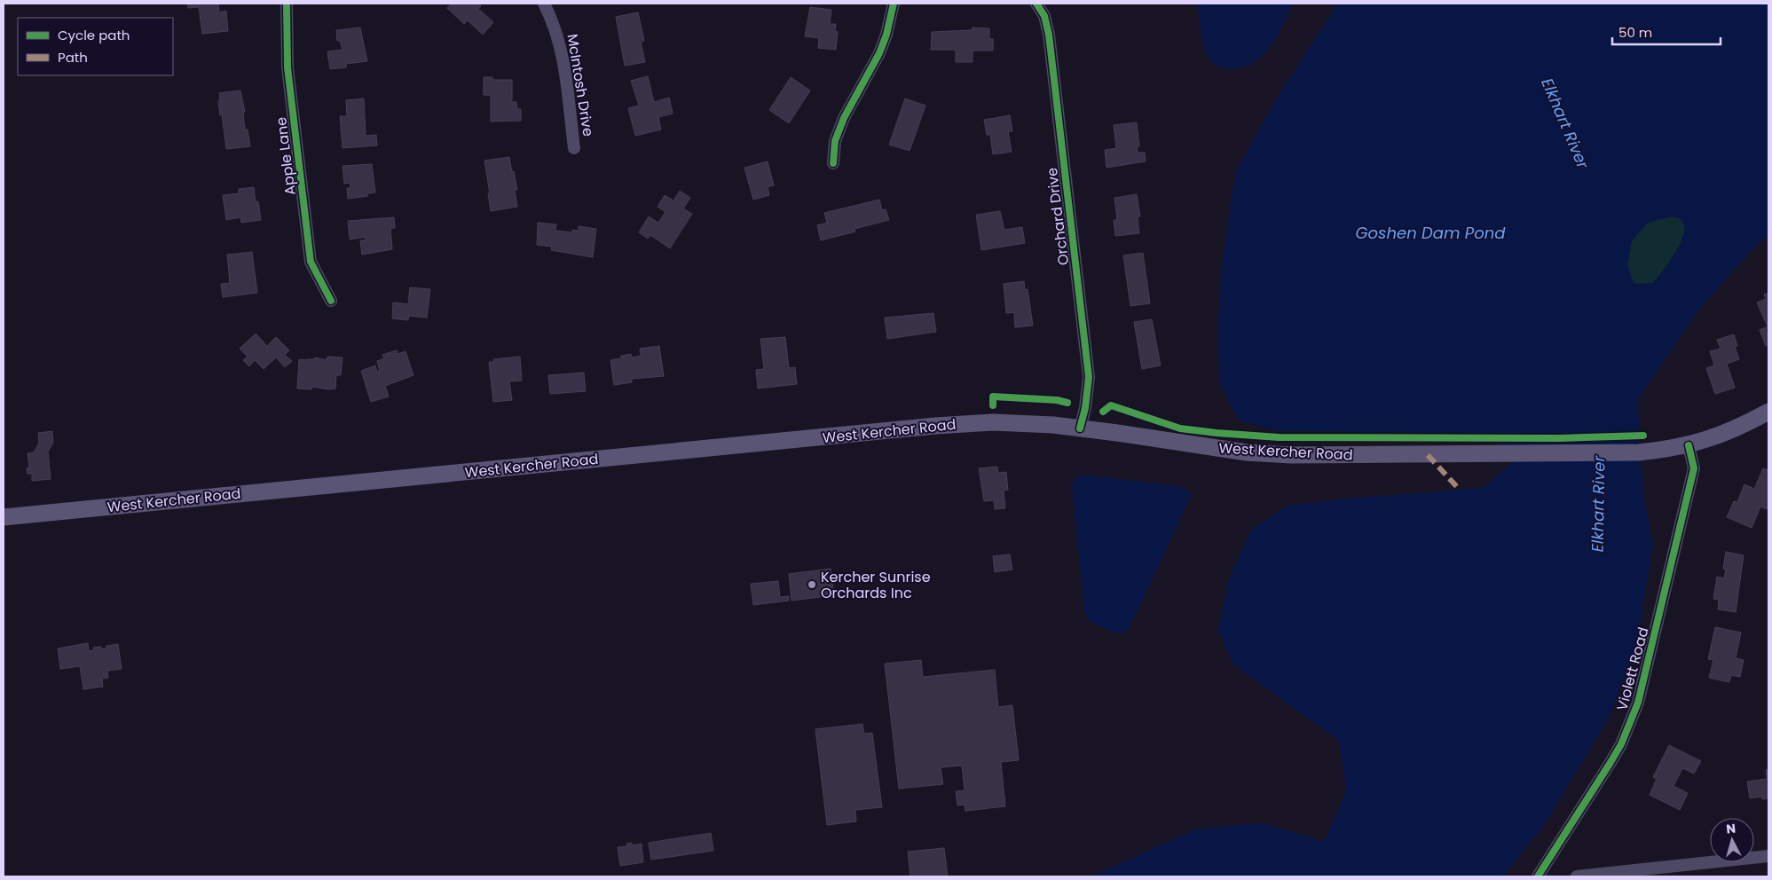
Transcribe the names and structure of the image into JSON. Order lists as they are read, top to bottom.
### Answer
{
  "streets": {
    "main road": ["West Kercher Road"],
    "street": [
      "McIntosh Drive",
      "Apple Lane",
      "Orchard Drive",
      "Violett Road"
    ]
  },
  "crossings": [
    ["Orchard Drive", "West Kercher Road"],
    ["West Kercher Road", "Violett Road"]
  ],
  "water": ["Elkhart River", "Goshen Dam Pond"],
  "places": ["Kercher Sunrise Orchards Inc"],
  "legend": ["Cycle path", "Path"],
  "scale_bar": "50 m",
  "north": "top"
}
